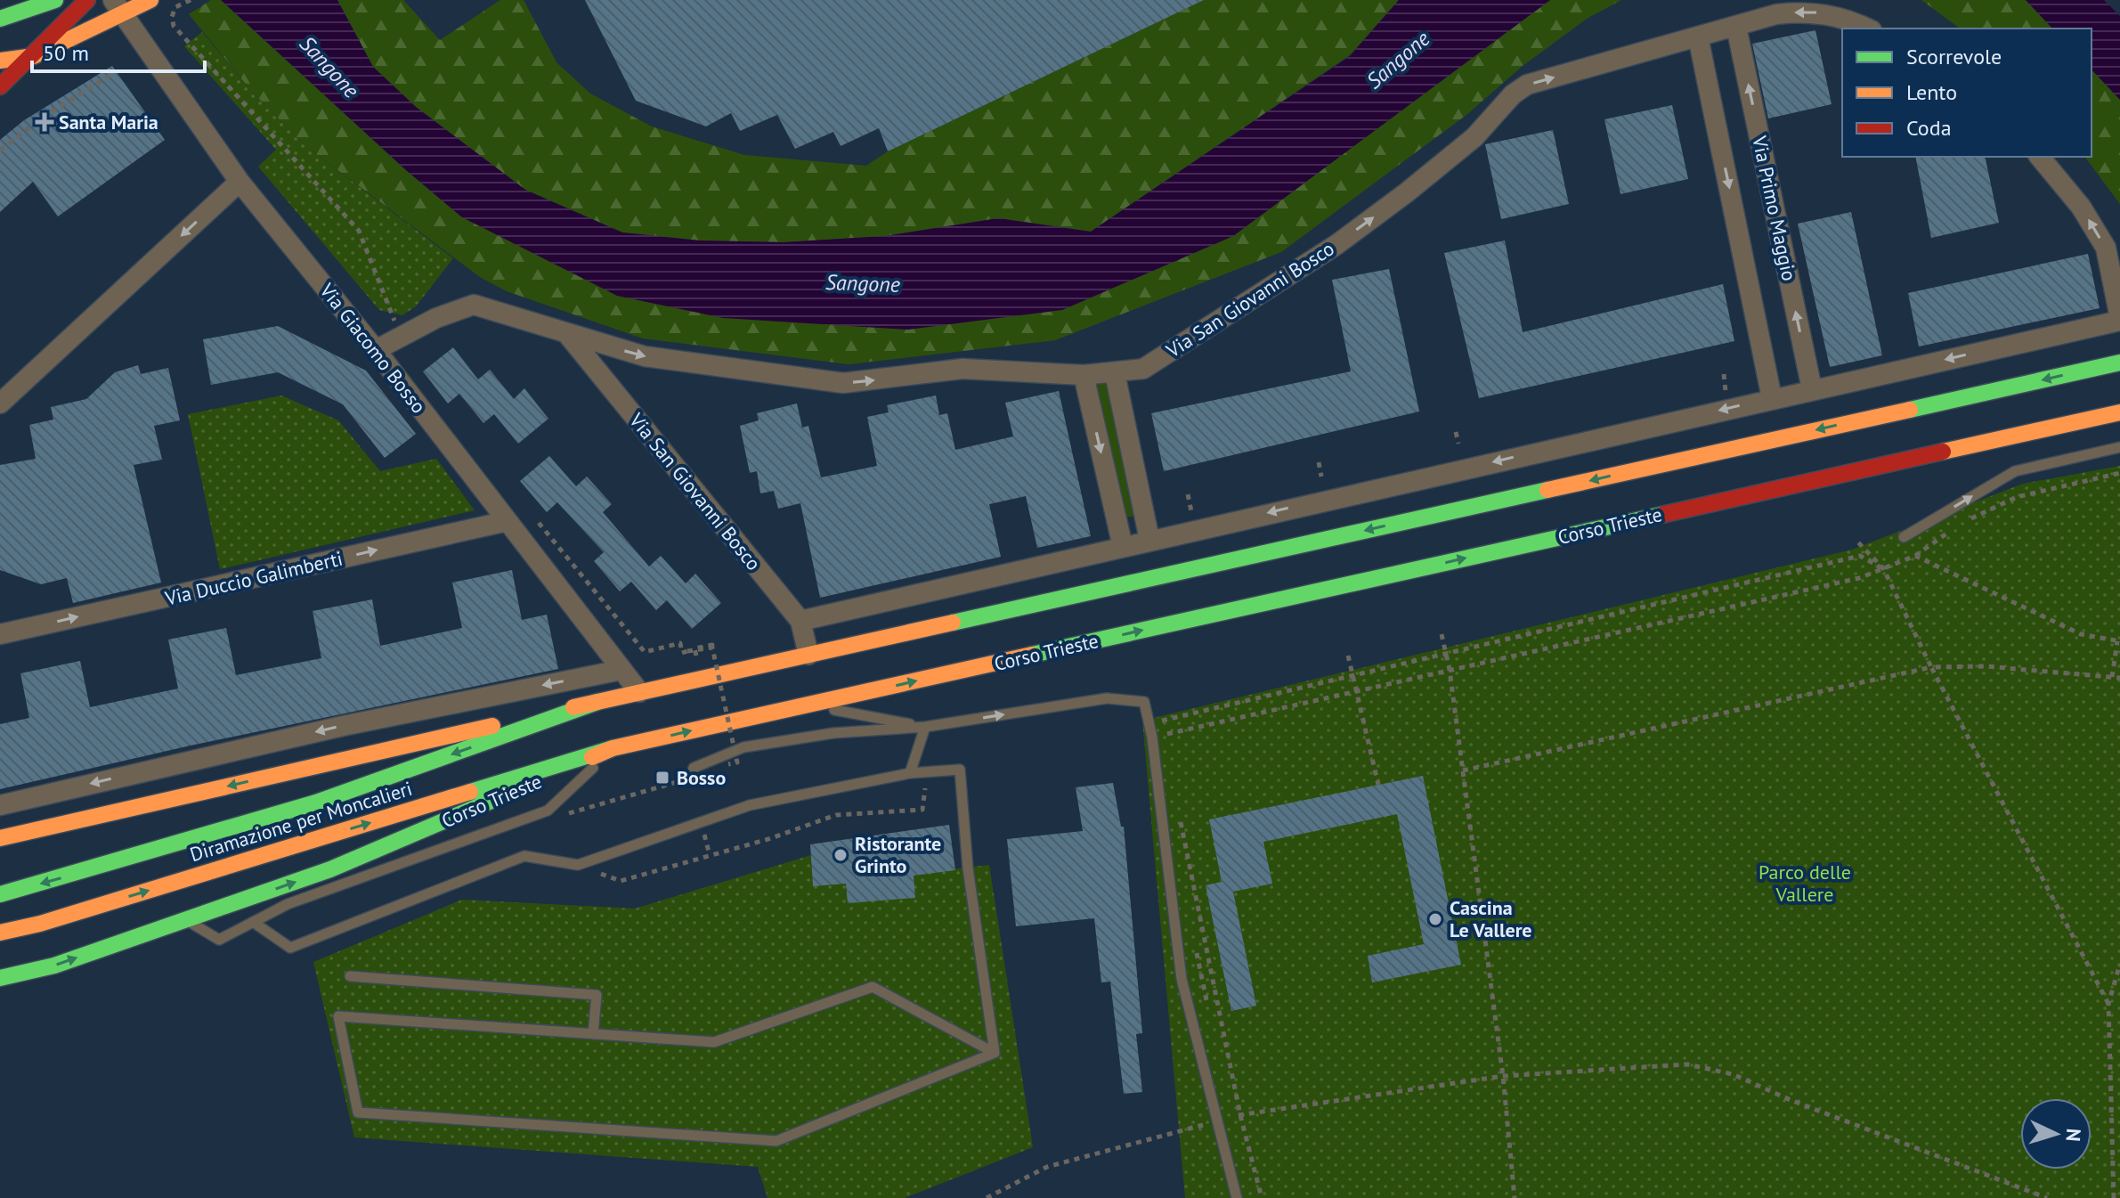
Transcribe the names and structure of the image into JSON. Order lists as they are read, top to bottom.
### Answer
{
  "streets": {
    "main road": ["Corso Trieste", "Diramazione per Moncalieri"],
    "street": [
      "Via Primo Maggio",
      "Via San Giovanni Bosco",
      "Via Giacomo Bosso",
      "Via Duccio Galimberti"
    ]
  },
  "crossings": [
    ["Via Primo Maggio", "Via San Giovanni Bosco"],
    ["Via San Giovanni Bosco", "Via Giacomo Bosso"],
    ["Via Giacomo Bosso", "Via Duccio Galimberti"],
    ["Corso Trieste", "Diramazione per Moncalieri"]
  ],
  "water": ["Sangone"],
  "parks": ["Parco delle Vallere"],
  "places": {
    "health": ["Santa Maria"],
    "transit": ["Bosso"],
    "other": ["Ristorante Grinto", "Cascina Le Vallere"]
  },
  "legend": ["Scorrevole", "Lento", "Coda"],
  "scale_bar": "50 m",
  "north": "right"
}
